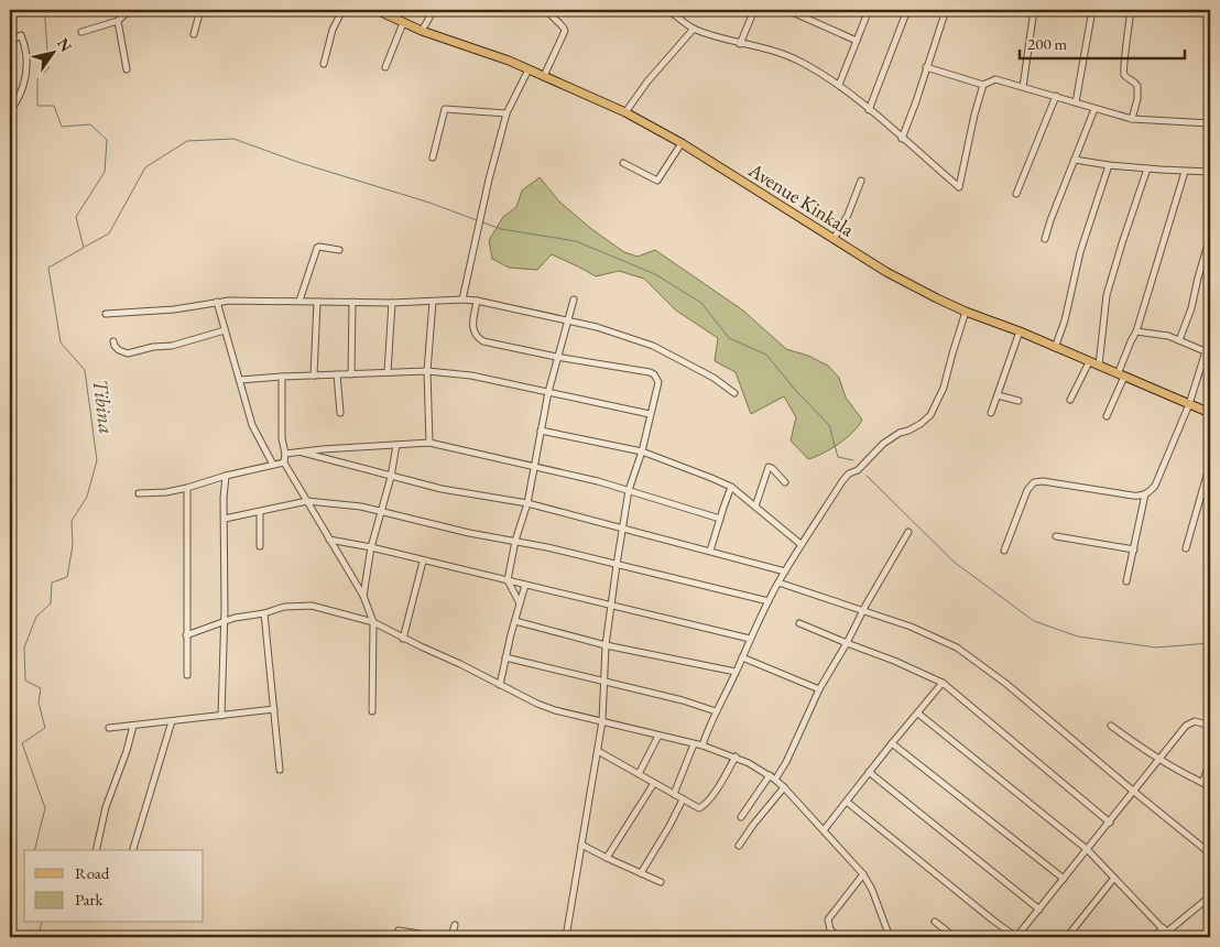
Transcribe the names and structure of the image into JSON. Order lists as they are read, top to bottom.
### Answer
{
  "streets": {
    "main road": ["Avenue Kinkala"]
  },
  "water": ["Tibina"],
  "legend": ["Road", "Park"],
  "scale_bar": "200 m",
  "north": "top right"
}
